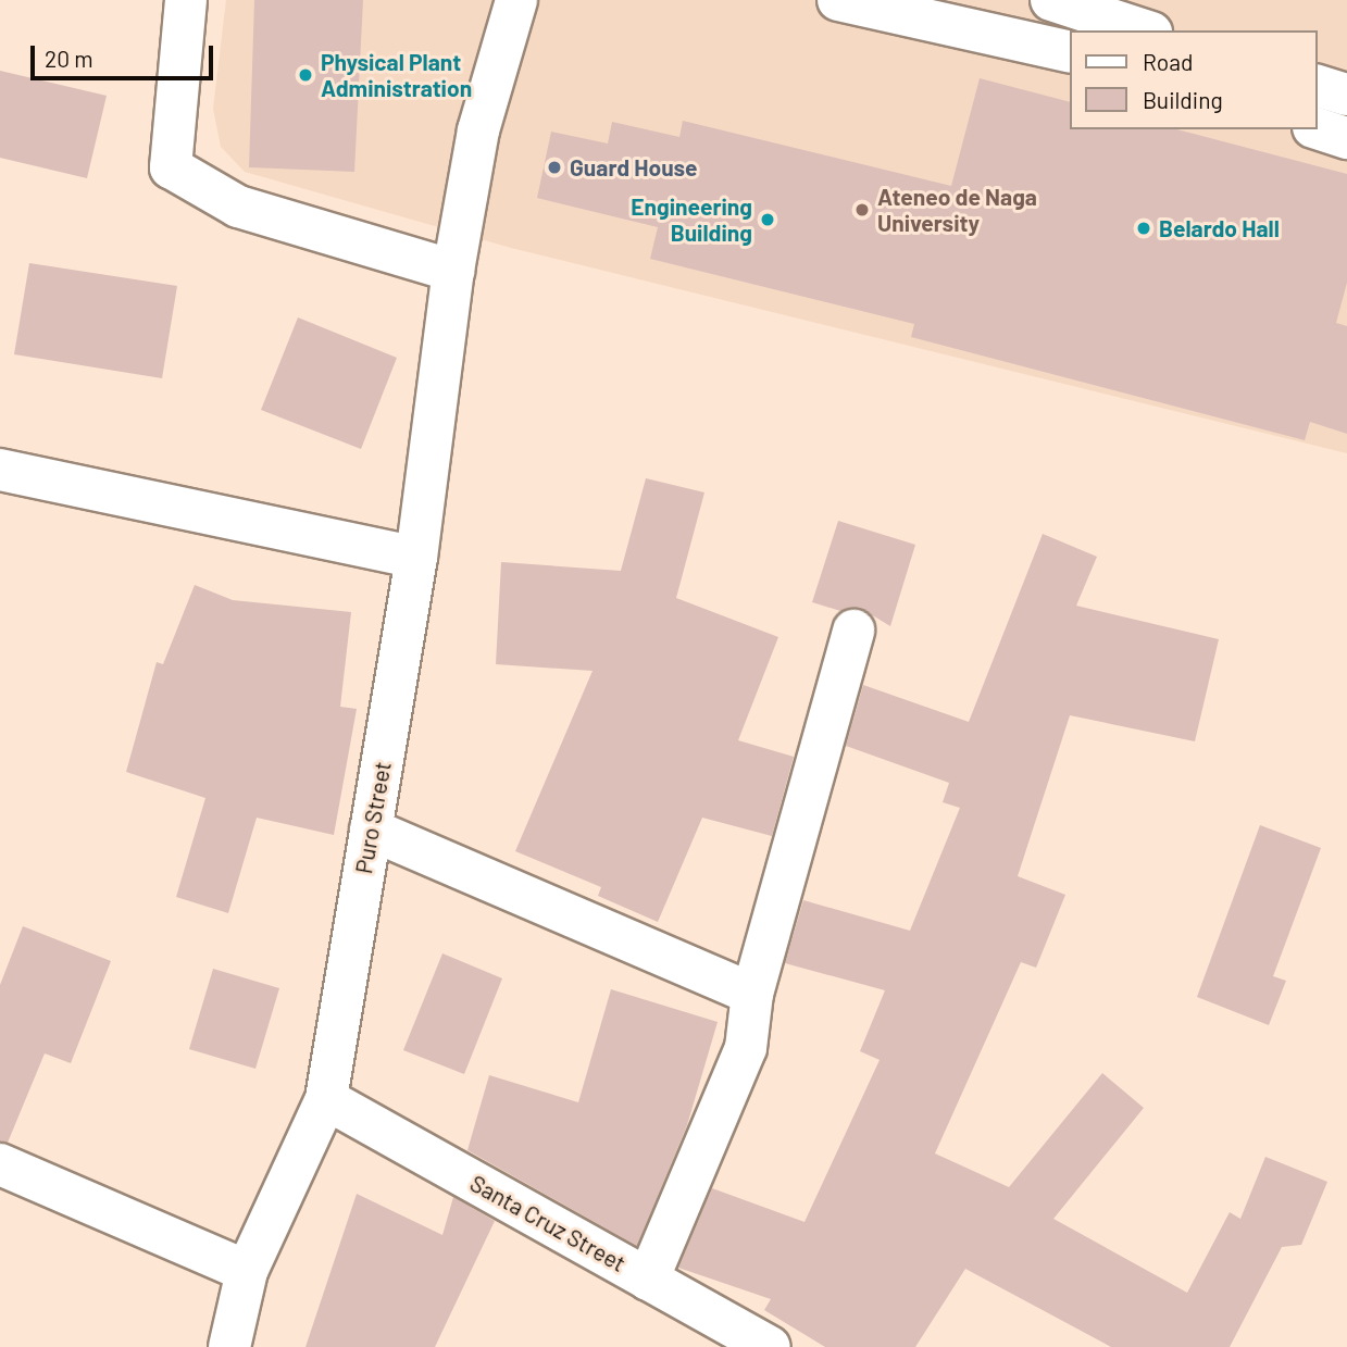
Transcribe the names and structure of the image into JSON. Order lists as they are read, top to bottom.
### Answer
{
  "streets": {
    "street": ["Puro Street", "Santa Cruz Street"]
  },
  "crossings": [
    ["Puro Street", "Santa Cruz Street"]
  ],
  "places": [
    "Physical Plant Administration",
    "Guard House",
    "Ateneo de Naga University",
    "Engineering Building",
    "Belardo Hall"
  ],
  "legend": ["Road", "Building"],
  "scale_bar": "20 m"
}
